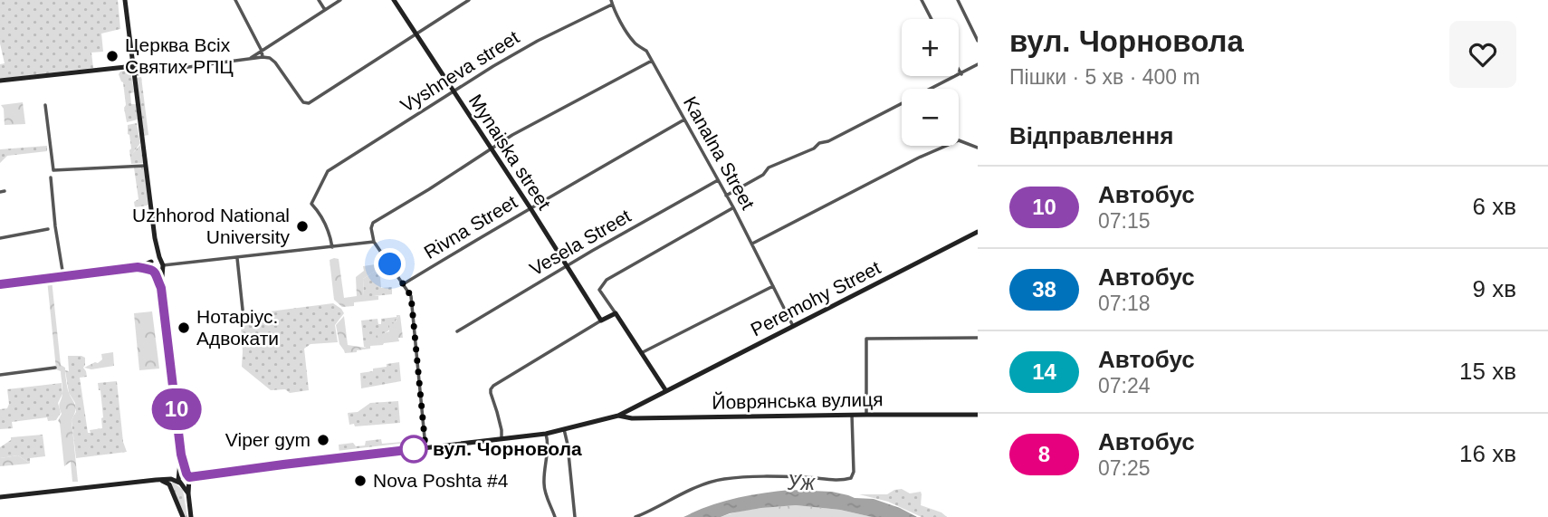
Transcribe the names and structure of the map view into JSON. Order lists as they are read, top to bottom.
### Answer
{
  "streets": {
    "street": [
      "Vyshneva street",
      "Mynaiska street",
      "Kanalna Street",
      "Rivna Street",
      "Vesela Street",
      "Peremohy Street",
      "Йоврянська вулиця"
    ]
  },
  "crossings": [
    ["Vyshneva street", "Mynaiska street"],
    ["Vyshneva street", "Kanalna Street"],
    ["Mynaiska street", "Rivna Street"],
    ["Mynaiska street", "Vesela Street"],
    ["Kanalna Street", "Rivna Street"],
    ["Kanalna Street", "Vesela Street"],
    ["Kanalna Street", "Peremohy Street"],
    ["Peremohy Street", "Йоврянська вулиця"]
  ],
  "water": ["Уж"],
  "places": [
    "Церква Всіх Святих РПЦ",
    "Uzhhorod National University",
    "Нотаріус. Адвокати",
    "Viper gym",
    "вул. Чорновола",
    "Nova Poshta #4"
  ],
  "lines": ["bus line 10"],
  "page": {
    "on_map": "10",
    "heading": [
      ["вул. Чорновола", "Пішки · 5 хв · 400 m"],
      "Відправлення"
    ],
    "map_buttons": ["+", "−"],
    "list": [
      {
        "mark": "10",
        "name": "Автобус",
        "note": "07:15",
        "value": "6 хв"
      },
      {
        "mark": "38",
        "name": "Автобус",
        "note": "07:18",
        "value": "9 хв"
      },
      {
        "mark": "14",
        "name": "Автобус",
        "note": "07:24",
        "value": "15 хв"
      },
      {
        "mark": "8",
        "name": "Автобус",
        "note": "07:25",
        "value": "16 хв"
      }
    ]
  }
}
